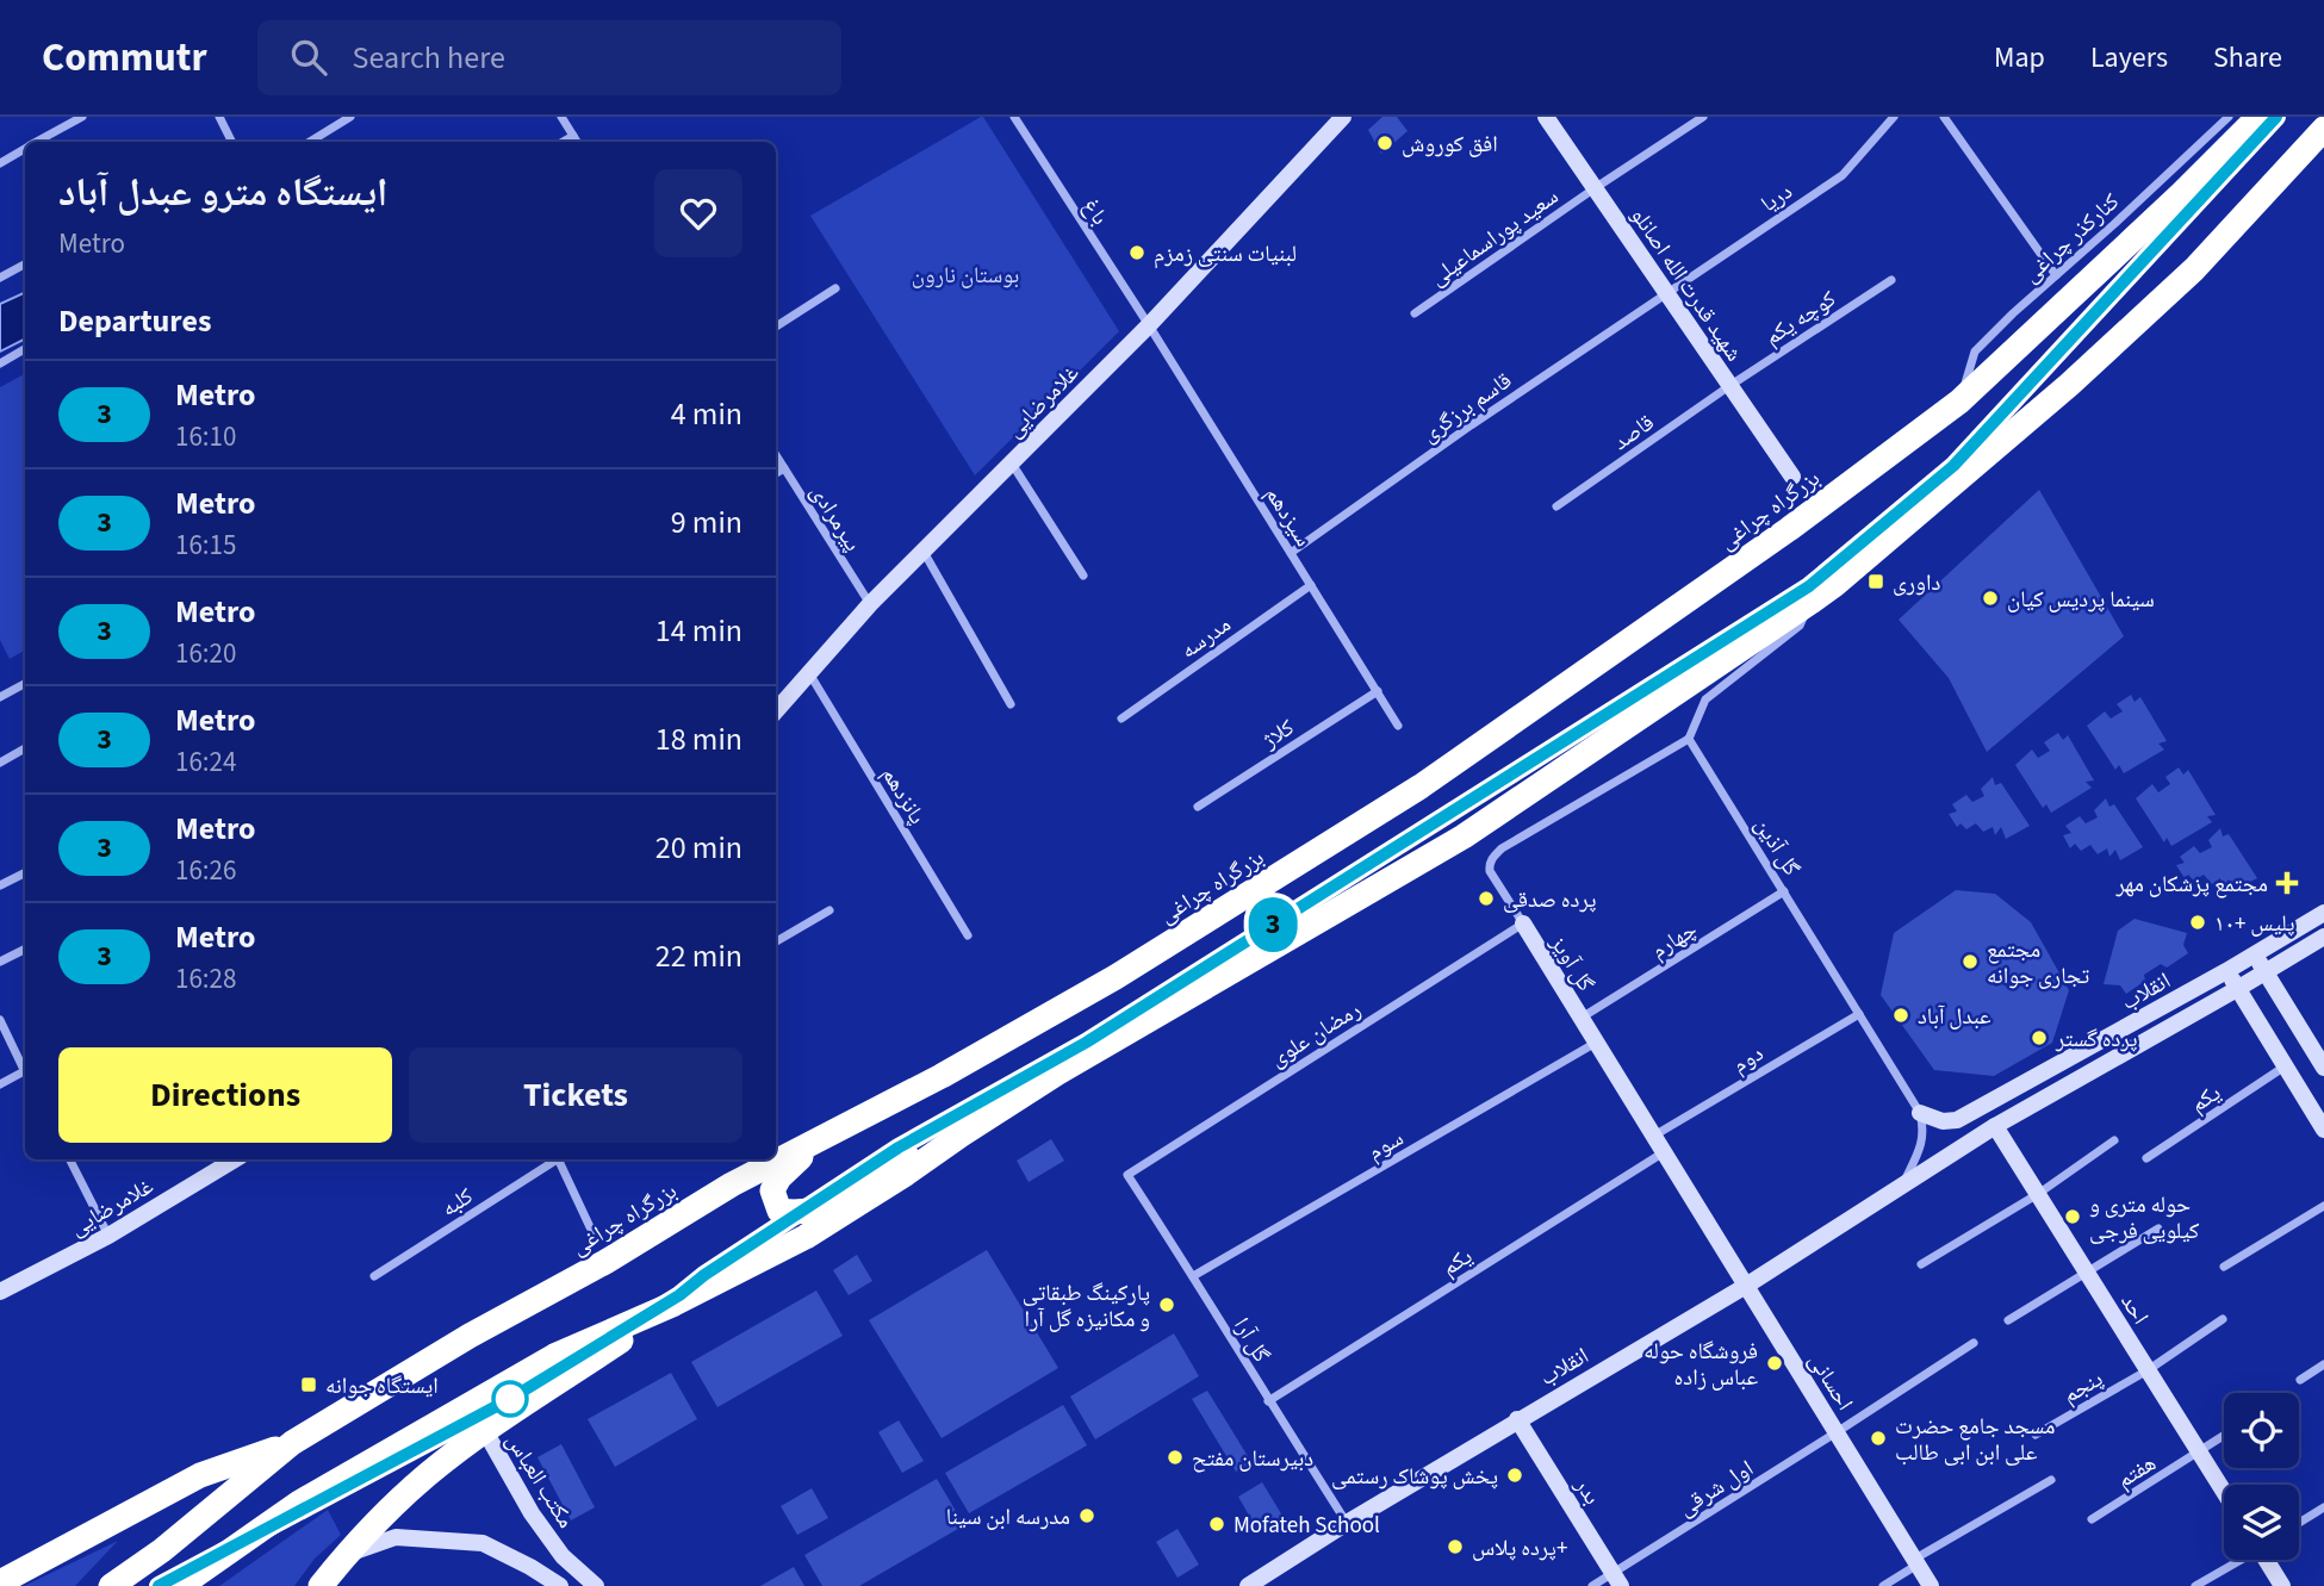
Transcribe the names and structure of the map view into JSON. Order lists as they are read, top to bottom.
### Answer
{
  "streets": {
    "highway": ["بزرگراه چراغی"],
    "street": [
      "دریا",
      "باغ",
      "سعید پوراسماعیلی",
      "کنارکذر چراغی",
      "شهید قدرت الله اصانلو",
      "کوچه یکم",
      "غلامرضایی",
      "قاسم برزگری",
      "قاصد",
      "سیزدهم",
      "پیرمرادی",
      "مدرسه",
      "کلاژ",
      "پانزدهم",
      "گل آذین",
      "چهارم",
      "گل آویز",
      "انقلاب",
      "رمضان علوی",
      "دوم",
      "یکم",
      "سوم",
      "کلبه",
      "احد",
      "گل آرا",
      "احسانی",
      "پنجم",
      "هفتم",
      "مکتب العباس",
      "اول شرقی",
      "بدر"
    ]
  },
  "crossings": [
    ["دریا", "شهید قدرت الله اصانلو"],
    ["دریا", "قاسم برزگری"],
    ["باغ", "غلامرضایی"],
    ["باغ", "سیزدهم"],
    ["سعید پوراسماعیلی", "شهید قدرت الله اصانلو"],
    ["کنارکذر چراغی", "بزرگراه چراغی"],
    ["شهید قدرت الله اصانلو", "کوچه یکم"],
    ["شهید قدرت الله اصانلو", "قاسم برزگری"],
    ["شهید قدرت الله اصانلو", "قاصد"],
    ["کوچه یکم", "قاصد"],
    ["غلامرضایی", "سیزدهم"],
    ["غلامرضایی", "پیرمرادی"],
    ["غلامرضایی", "پانزدهم"],
    ["قاسم برزگری", "سیزدهم"],
    ["سیزدهم", "مدرسه"],
    ["سیزدهم", "کلاژ"],
    ["گل آذین", "چهارم"],
    ["گل آذین", "گل آویز"],
    ["گل آذین", "انقلاب"],
    ["گل آذین", "دوم"],
    ["چهارم", "گل آویز"],
    ["گل آویز", "انقلاب"],
    ["گل آویز", "رمضان علوی"],
    ["گل آویز", "دوم"],
    ["گل آویز", "یکم"],
    ["گل آویز", "سوم"],
    ["گل آویز", "احسانی"],
    ["انقلاب", "احد"],
    ["انقلاب", "گل آرا"],
    ["انقلاب", "احسانی"],
    ["انقلاب", "بدر"],
    ["رمضان علوی", "گل آرا"],
    ["یکم", "گل آرا"],
    ["سوم", "گل آرا"],
    ["احد", "پنجم"],
    ["احد", "هفتم"],
    ["احسانی", "اول شرقی"],
    ["اول شرقی", "بدر"]
  ],
  "parks": ["بوستان نارون"],
  "places": {
    "other": [
      "افق کوروش",
      "لبنیات سنتی زمزم",
      "سینما پردیس کیان",
      "پرده صدقی",
      "پلیس +۱۰",
      "مجتمع تجاری جوانه",
      "عبدل آباد",
      "پرده گستر",
      "حوله متری و کیلویی فرجی",
      "پارکینگ طبقاتی و مکانیزه گل آرا",
      "فروشگاه حوله عباس زاده",
      "مسجد جامع حضرت علی ابن ابی طالب",
      "دبیرستان مفتح",
      "پخش پوشاک رستمی",
      "مدرسه ابن سینا",
      "Mofateh School",
      "پرده پلاس+"
    ],
    "transit": ["داوری", "ایستگاه جوانه"],
    "health": ["مجتمع پزشکان مهر"]
  },
  "lines": ["metro line 3"],
  "page": {
    "header": "Commutr",
    "search": "Search here",
    "nav": ["Map", "Layers", "Share"],
    "on_map": "3",
    "heading": [
      ["ایستگاه مترو عبدل آباد", "Metro"],
      "Departures"
    ],
    "list": [
      {
        "mark": "3",
        "name": "Metro",
        "note": "16:10",
        "value": "4 min"
      },
      {
        "mark": "3",
        "name": "Metro",
        "note": "16:15",
        "value": "9 min"
      },
      {
        "mark": "3",
        "name": "Metro",
        "note": "16:20",
        "value": "14 min"
      },
      {
        "mark": "3",
        "name": "Metro",
        "note": "16:24",
        "value": "18 min"
      },
      {
        "mark": "3",
        "name": "Metro",
        "note": "16:26",
        "value": "20 min"
      },
      {
        "mark": "3",
        "name": "Metro",
        "note": "16:28",
        "value": "22 min"
      }
    ],
    "buttons": ["Directions", "Tickets"]
  }
}
